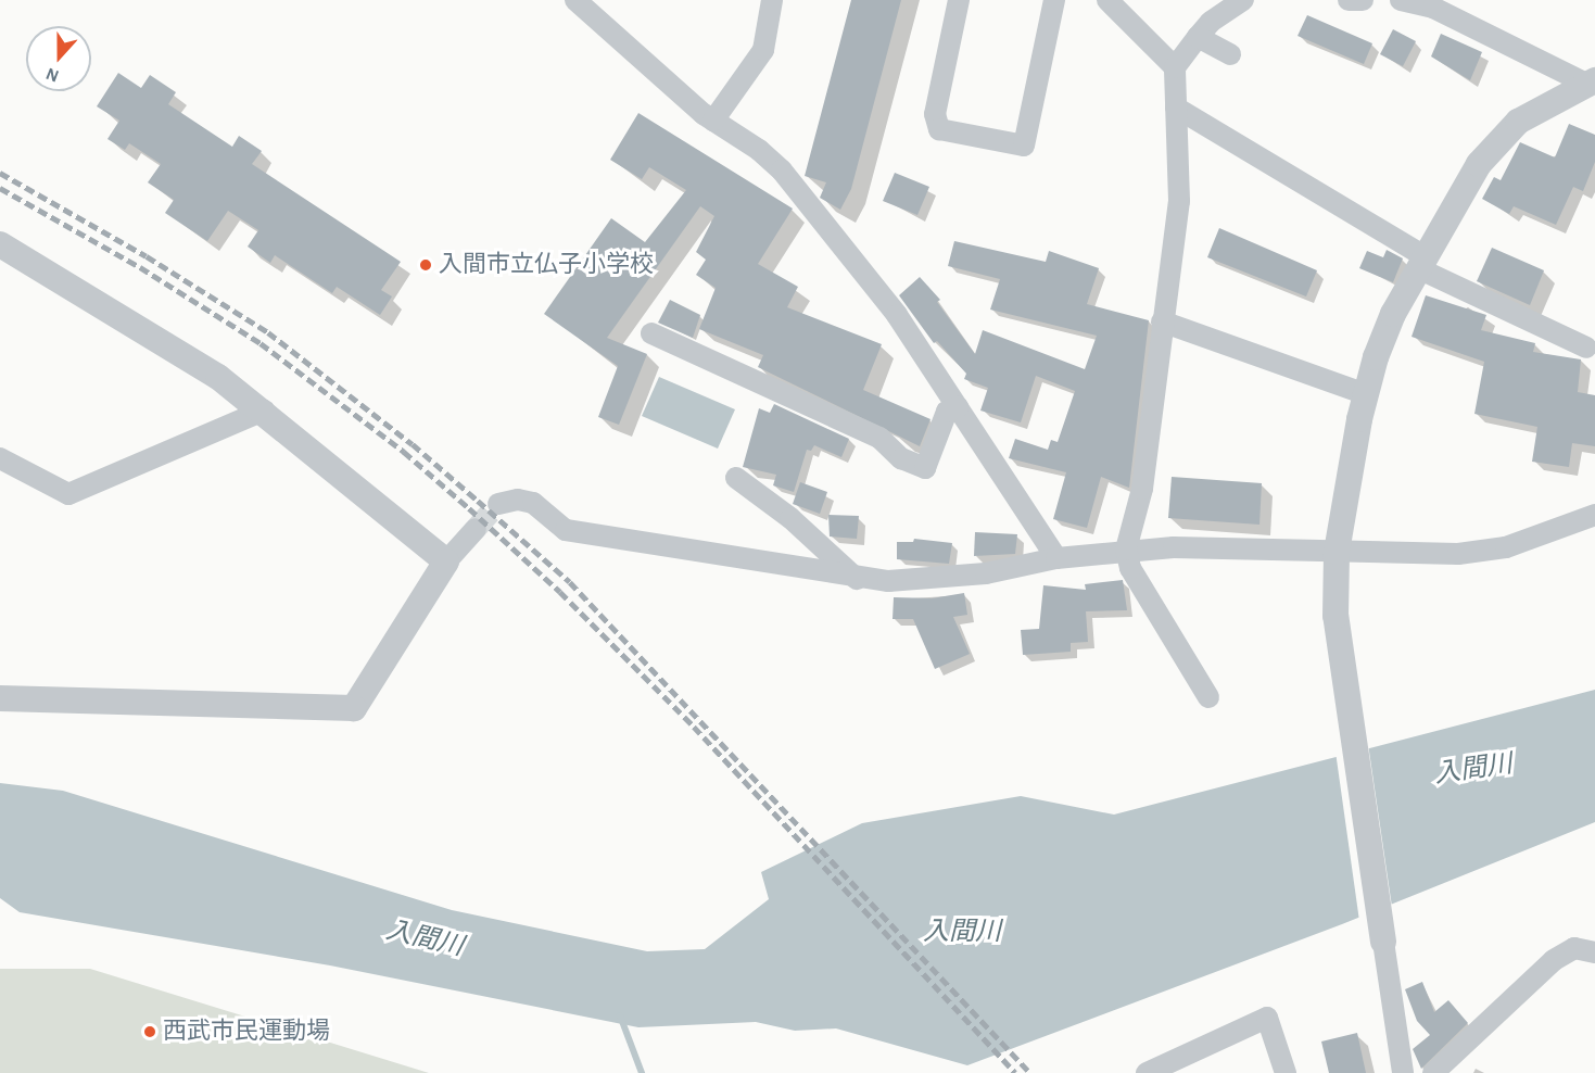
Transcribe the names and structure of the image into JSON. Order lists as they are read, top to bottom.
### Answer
{
  "water": ["入間川"],
  "places": ["入間市立仏子小学校", "西武市民運動場"],
  "north": "bottom"
}
